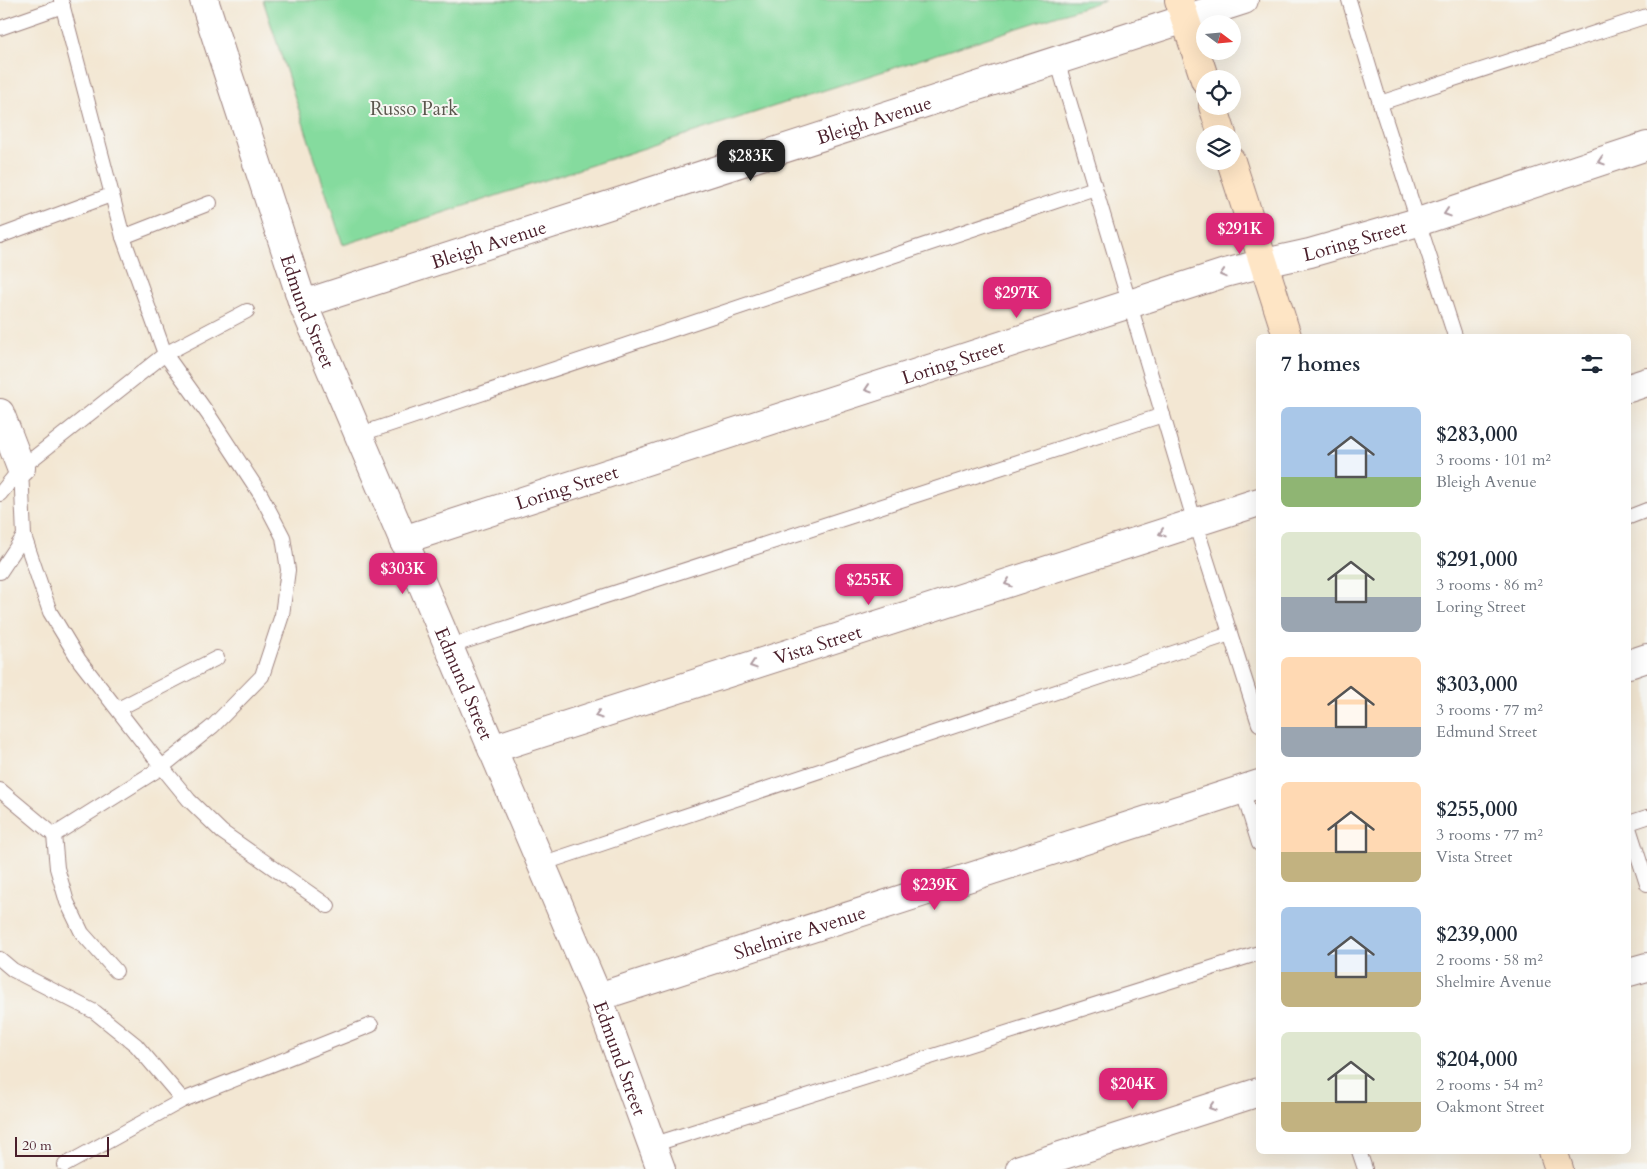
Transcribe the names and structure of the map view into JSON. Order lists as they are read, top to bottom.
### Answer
{
  "streets": {
    "street": [
      "Bleigh Avenue",
      "Loring Street",
      "Edmund Street",
      "Vista Street",
      "Shelmire Avenue"
    ]
  },
  "crossings": [
    ["Bleigh Avenue", "Edmund Street"],
    ["Loring Street", "Edmund Street"],
    ["Edmund Street", "Vista Street"],
    ["Edmund Street", "Shelmire Avenue"]
  ],
  "one_way": ["Loring Street", "Vista Street"],
  "parks": ["Russo Park"],
  "scale_bar": "20 m",
  "north": "right",
  "page": {
    "price": [
      "$283K",
      "$291K",
      "$297K",
      "$303K",
      "$255K",
      "$239K",
      "$204K"
    ],
    "heading": "7 homes",
    "list": [
      {
        "name": "$283,000",
        "note": "3 rooms · 101 m² · Bleigh Avenue"
      },
      {
        "name": "$291,000",
        "note": "3 rooms · 86 m² · Loring Street"
      },
      {
        "name": "$303,000",
        "note": "3 rooms · 77 m² · Edmund Street"
      },
      {
        "name": "$255,000",
        "note": "3 rooms · 77 m² · Vista Street"
      },
      {
        "name": "$239,000",
        "note": "2 rooms · 58 m² · Shelmire Avenue"
      },
      {
        "name": "$204,000",
        "note": "2 rooms · 54 m² · Oakmont Street"
      }
    ],
    "scale": "20 m"
  }
}
